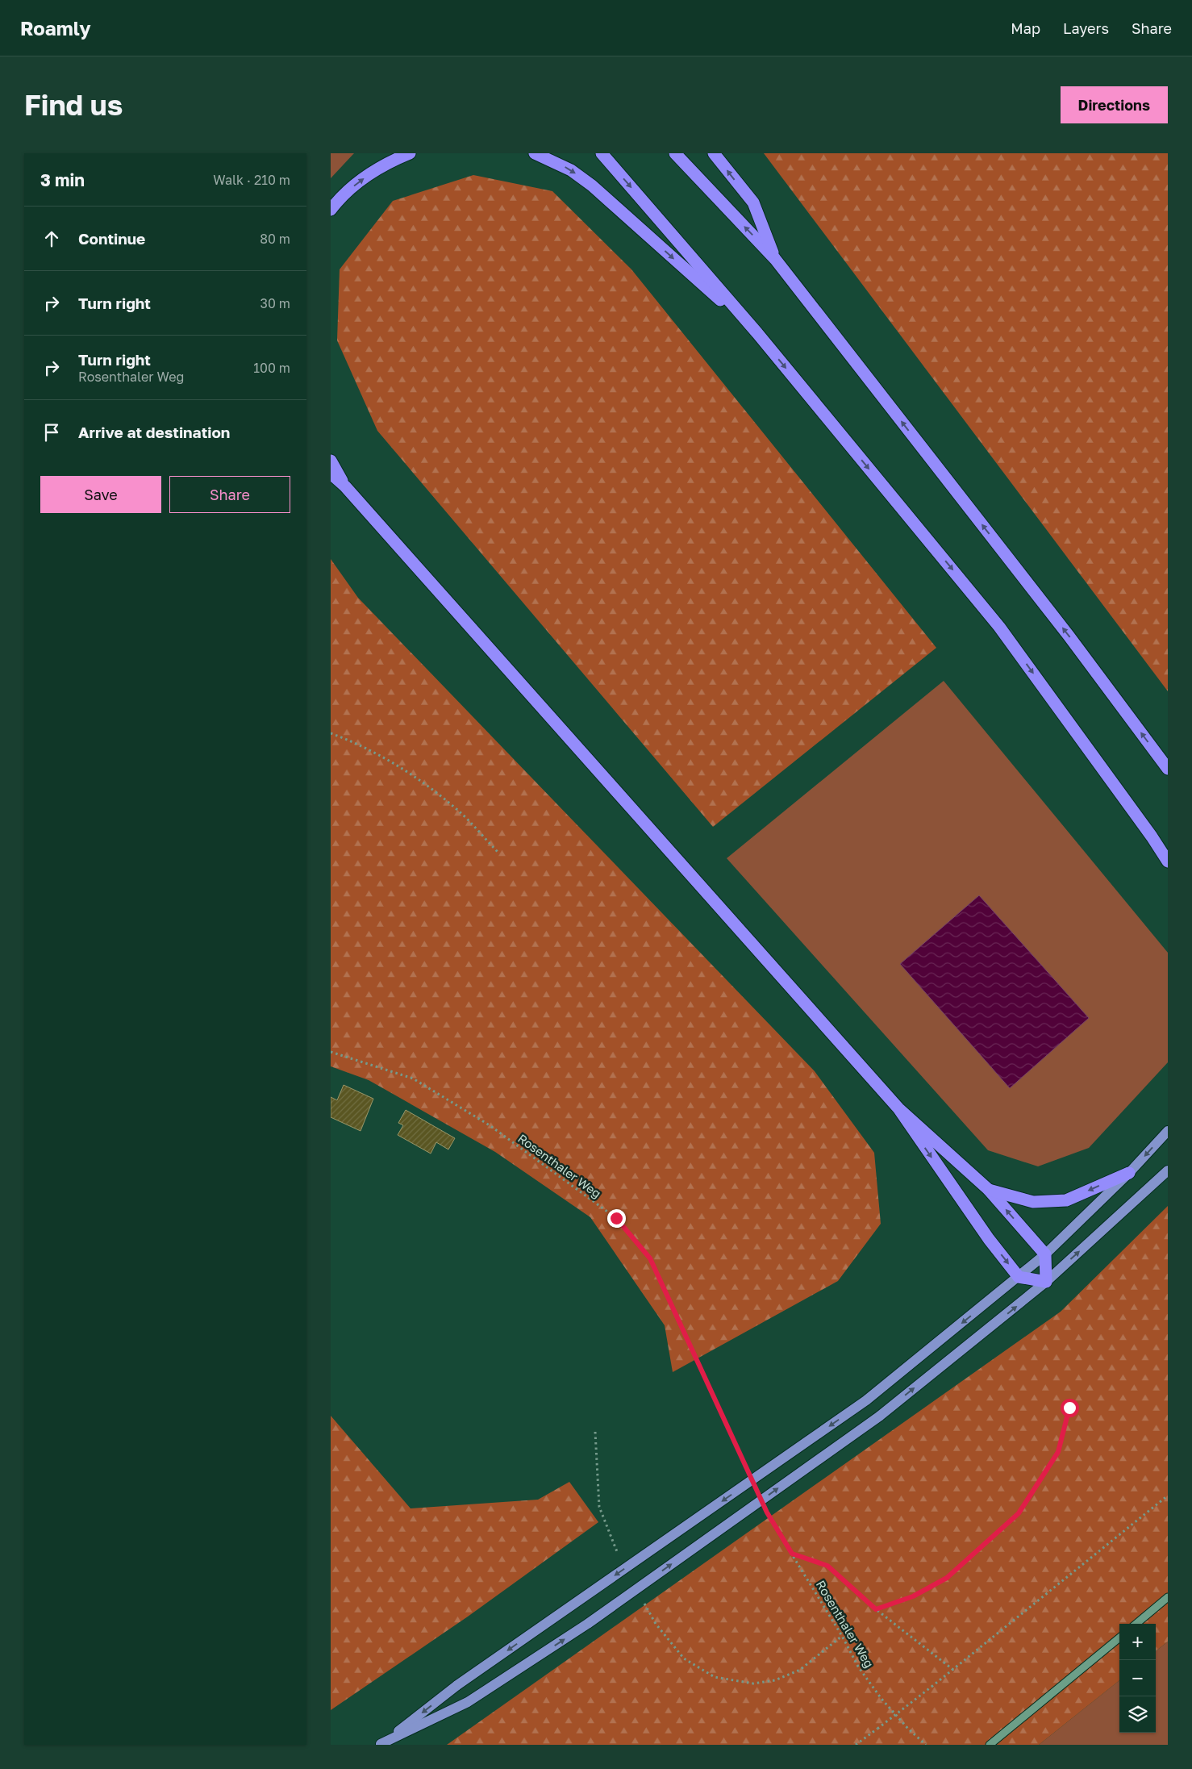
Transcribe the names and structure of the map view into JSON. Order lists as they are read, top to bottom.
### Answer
{
  "streets": {
    "path": ["Rosenthaler Weg"]
  },
  "page": {
    "header": "Roamly",
    "nav": ["Map", "Layers", "Share"],
    "buttons": [
      "Directions",
      ["Save", "Share"]
    ],
    "title": "Find us",
    "heading": ["3 min", "Walk · 210 m"],
    "list": [
      ["Continue", "80 m"],
      ["Turn right", "30 m"],
      ["Turn right", "Rosenthaler Weg", "100 m"],
      "Arrive at destination"
    ],
    "map_buttons": ["+", "−"]
  }
}
